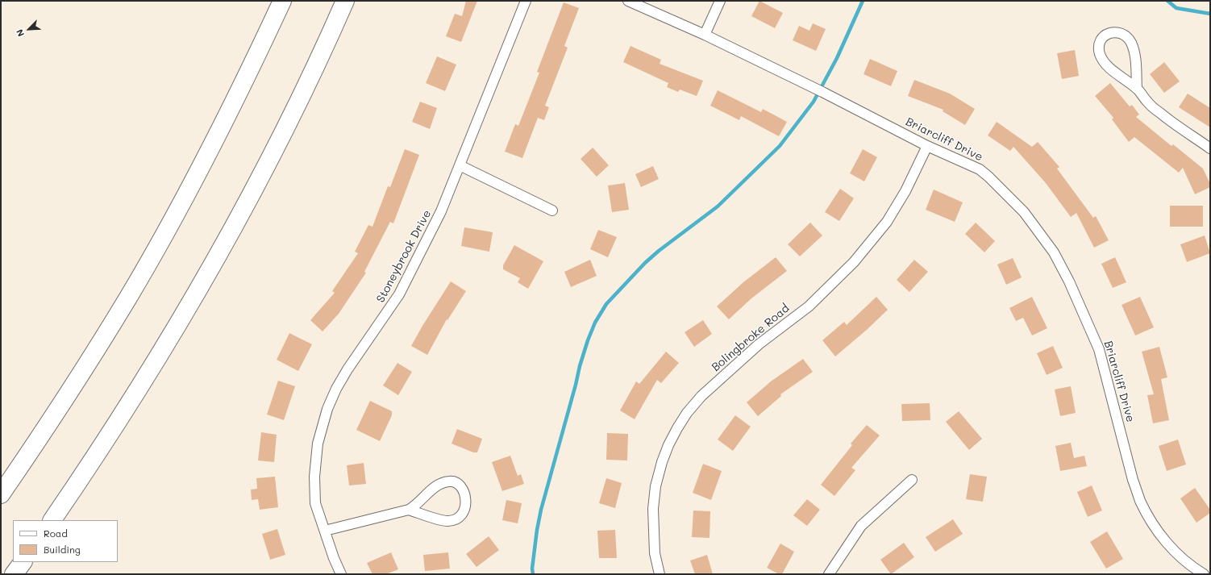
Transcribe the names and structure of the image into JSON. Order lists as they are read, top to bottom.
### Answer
{
  "streets": {
    "street": ["Briarcliff Drive", "Stoneybrook Drive", "Bolingbroke Road"]
  },
  "crossings": [
    ["Briarcliff Drive", "Bolingbroke Road"]
  ],
  "legend": ["Road", "Building"],
  "north": "bottom left"
}
